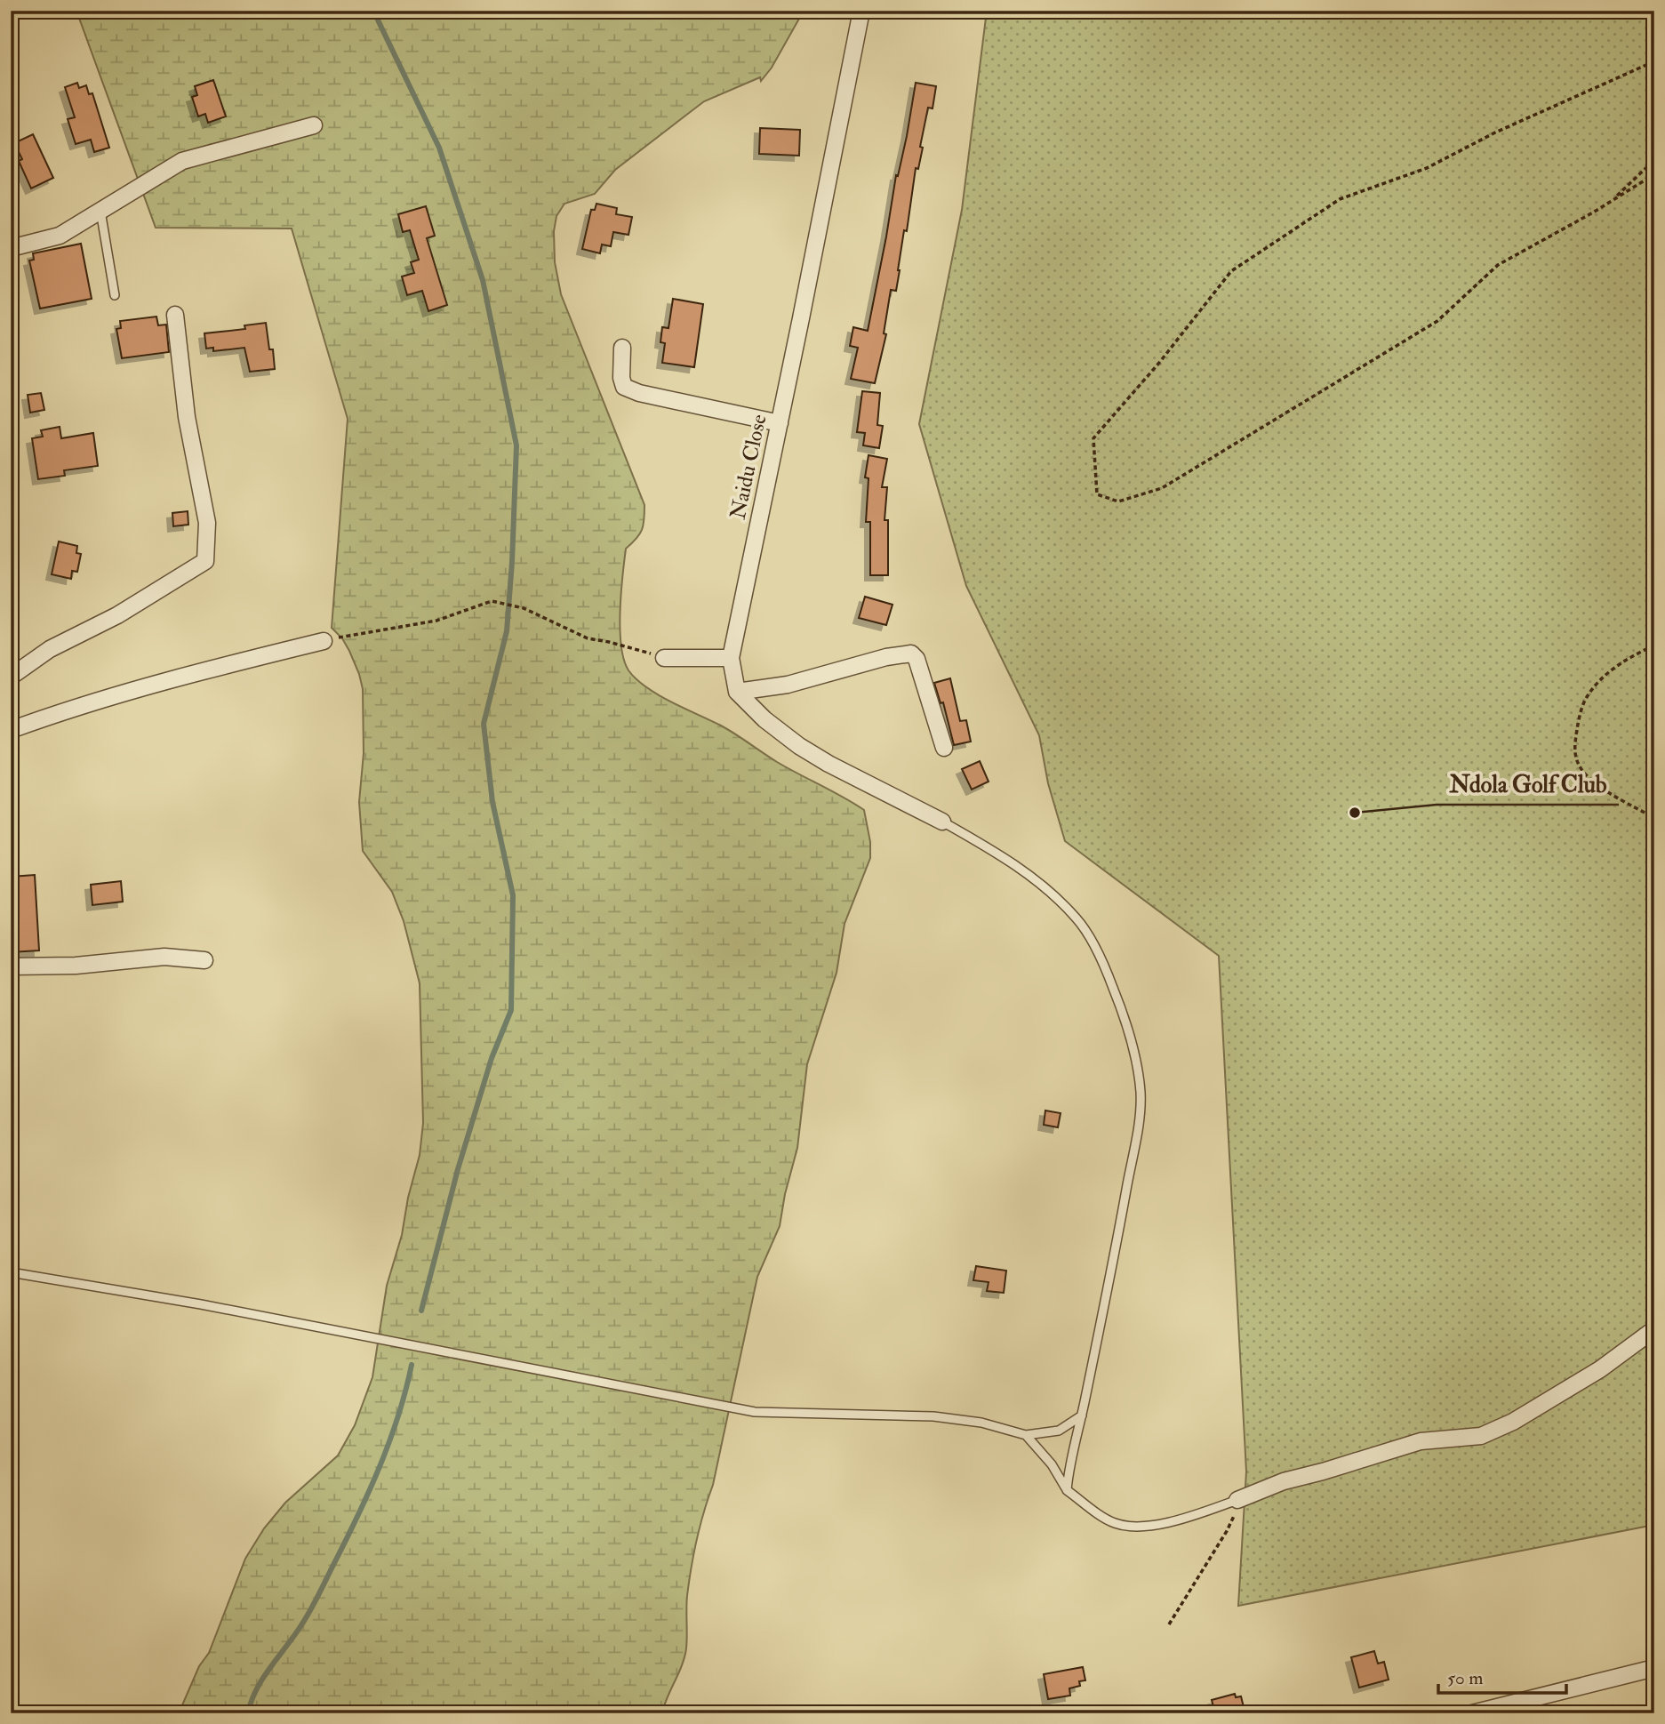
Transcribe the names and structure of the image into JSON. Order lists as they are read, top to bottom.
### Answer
{
  "streets": {
    "street": ["Naidu Close"]
  },
  "places": ["Ndola Golf Club"],
  "scale_bar": "50 m"
}
